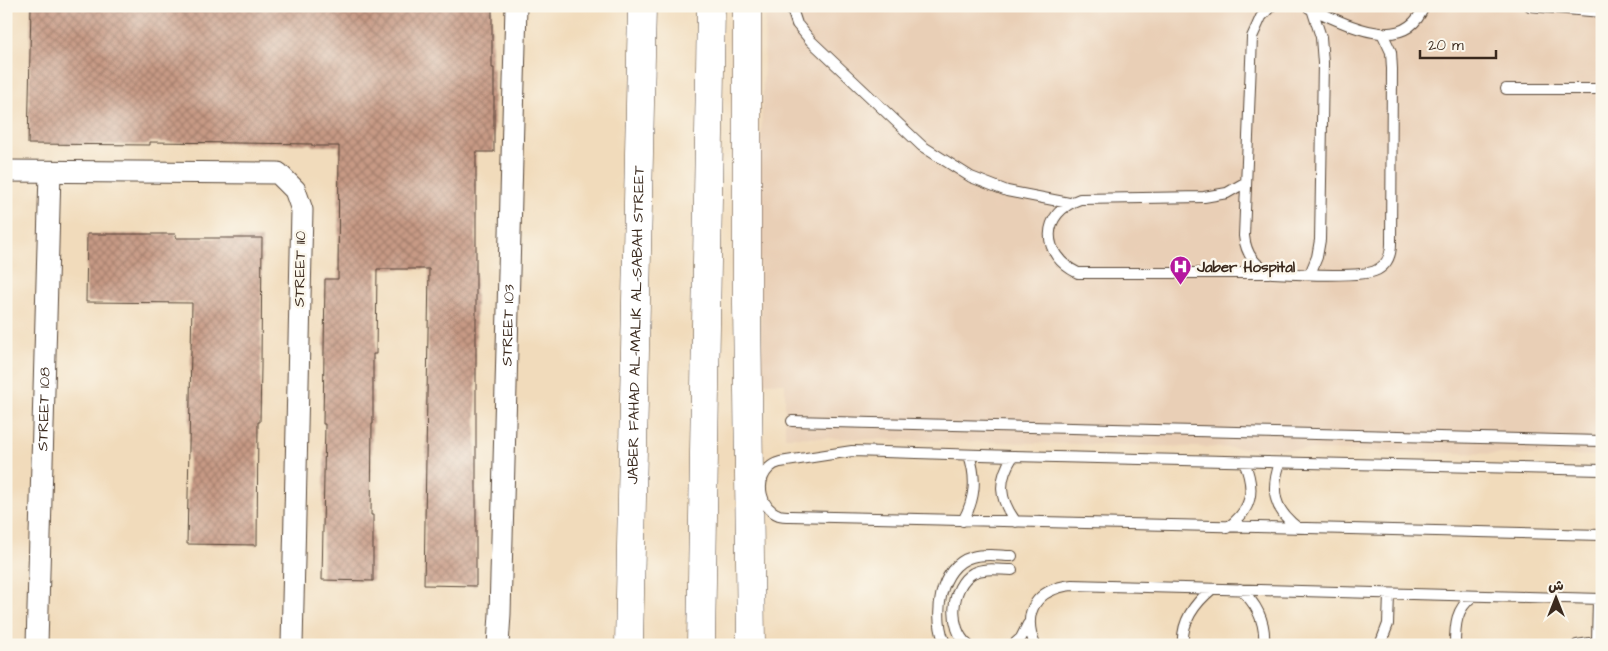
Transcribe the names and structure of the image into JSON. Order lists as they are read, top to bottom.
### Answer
{
  "streets": {
    "main road": ["JABER FAHAD AL-MALIK AL-SABAH STREET"],
    "street": ["STREET 110", "STREET 103", "STREET 108"]
  },
  "crossings": [
    ["STREET 110", "STREET 108"]
  ],
  "places": {
    "hospital": ["Jaber Hospital"]
  },
  "scale_bar": "20 m",
  "north": "top"
}
